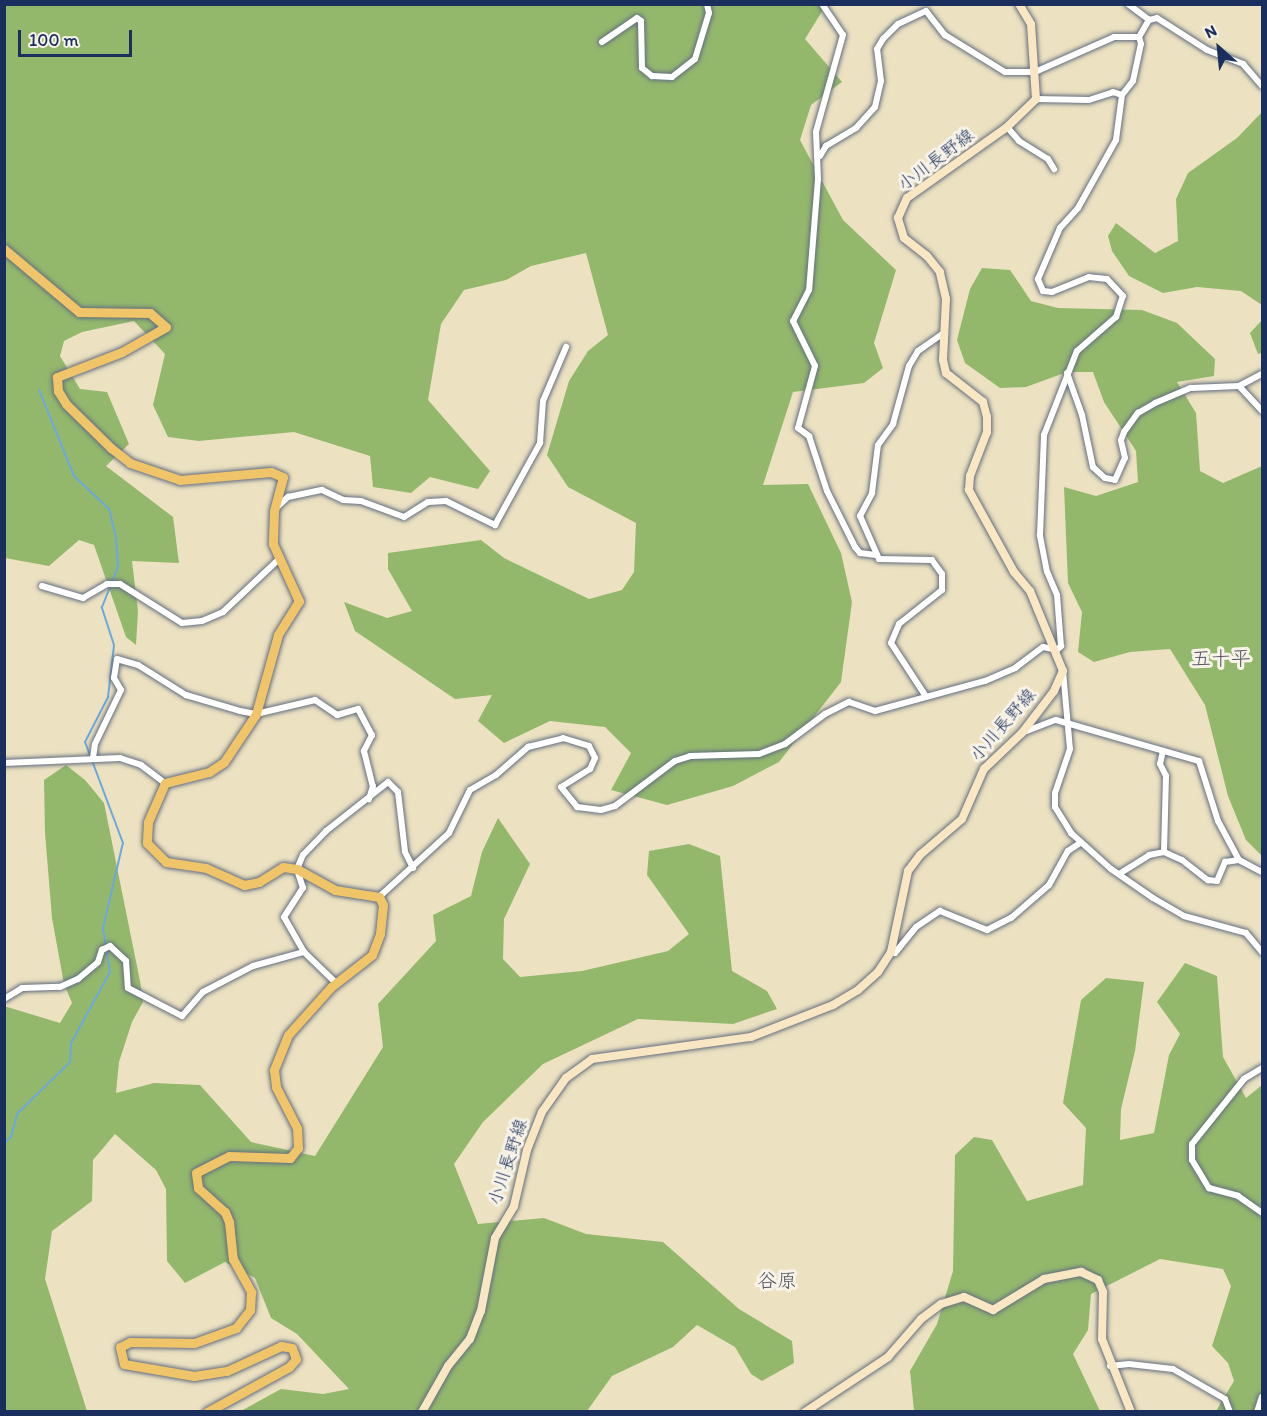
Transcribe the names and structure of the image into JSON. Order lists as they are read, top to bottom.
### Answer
{
  "streets": {
    "main road": ["小川長野線"]
  },
  "districts": ["五十平", "谷原"],
  "scale_bar": "100 m",
  "north": "top left"
}
